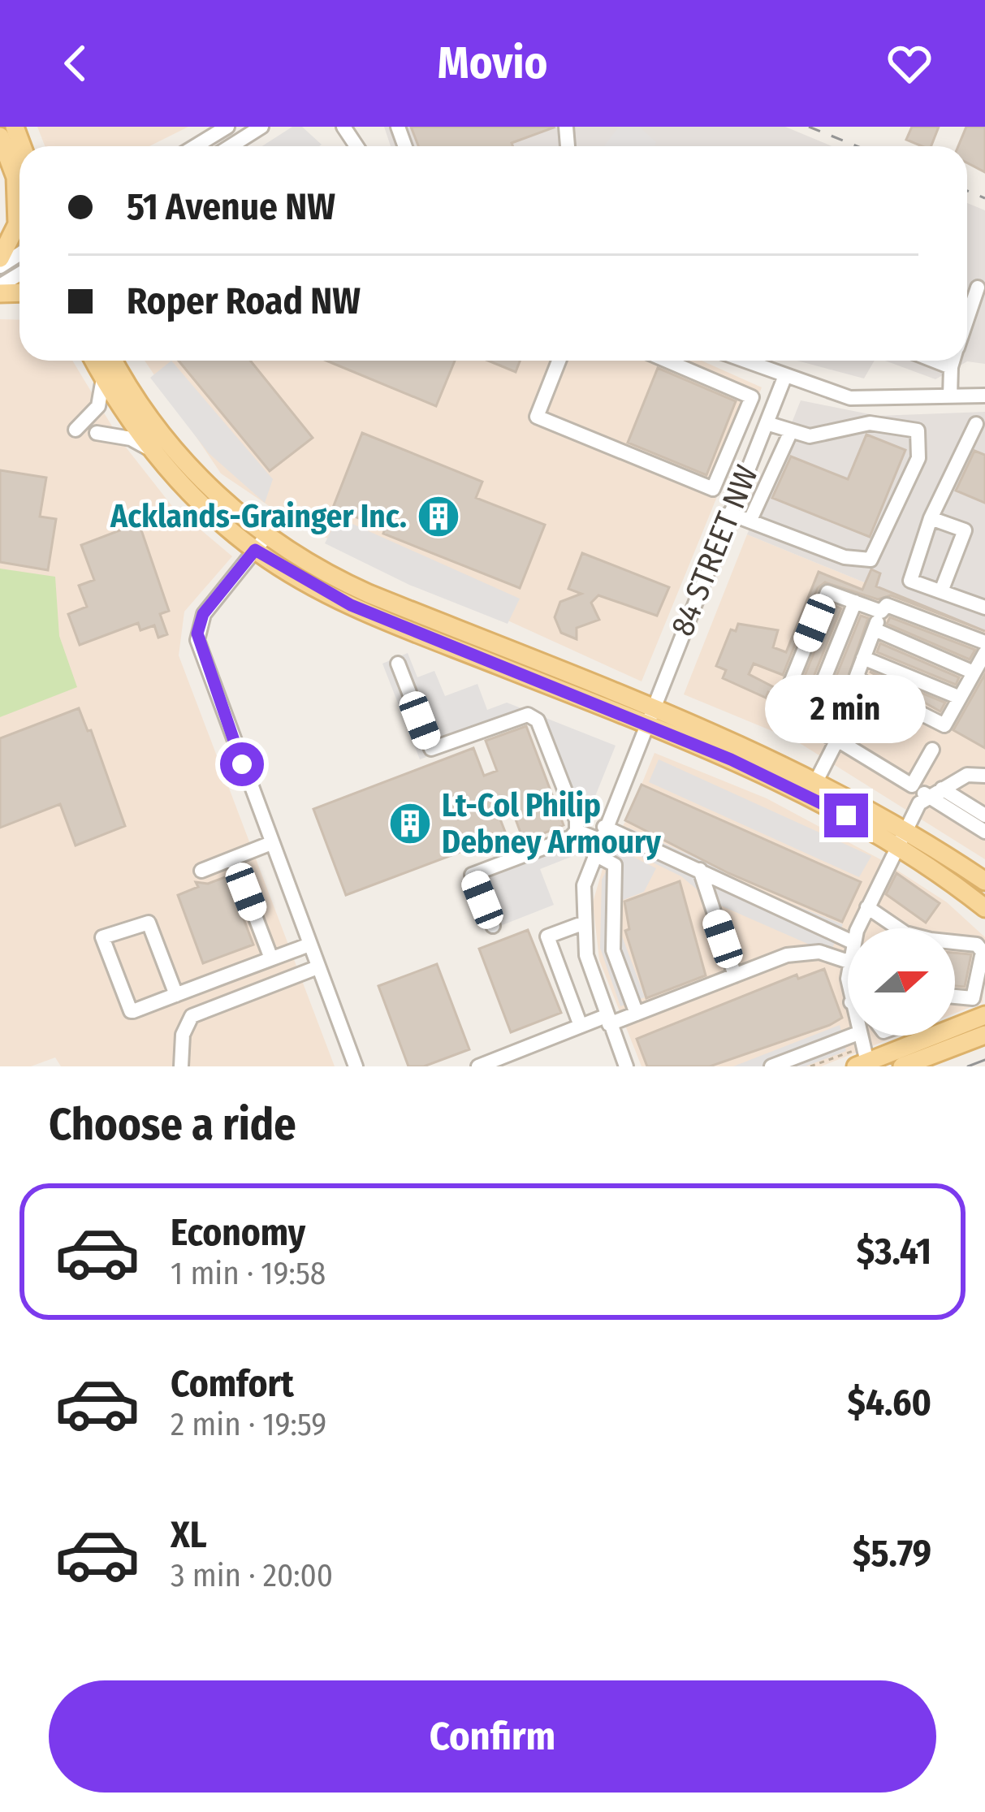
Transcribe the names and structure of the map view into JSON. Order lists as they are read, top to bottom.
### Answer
{
  "streets": {
    "street": ["84 STREET NW"]
  },
  "places": {
    "building": ["Acklands-Grainger Inc.", "Lt-Col Philip Debney Armoury"]
  },
  "north": "right",
  "page": {
    "header": "Movio",
    "banner": ["51 Avenue NW", "Roper Road NW"],
    "bubble": "2 min",
    "heading": "Choose a ride",
    "list": [
      {
        "name": "Economy",
        "note": "1 min · 19:58",
        "value": "$3.41"
      },
      {
        "name": "Comfort",
        "note": "2 min · 19:59",
        "value": "$4.60"
      },
      {
        "name": "XL",
        "note": "3 min · 20:00",
        "value": "$5.79"
      }
    ],
    "buttons": "Confirm"
  }
}
